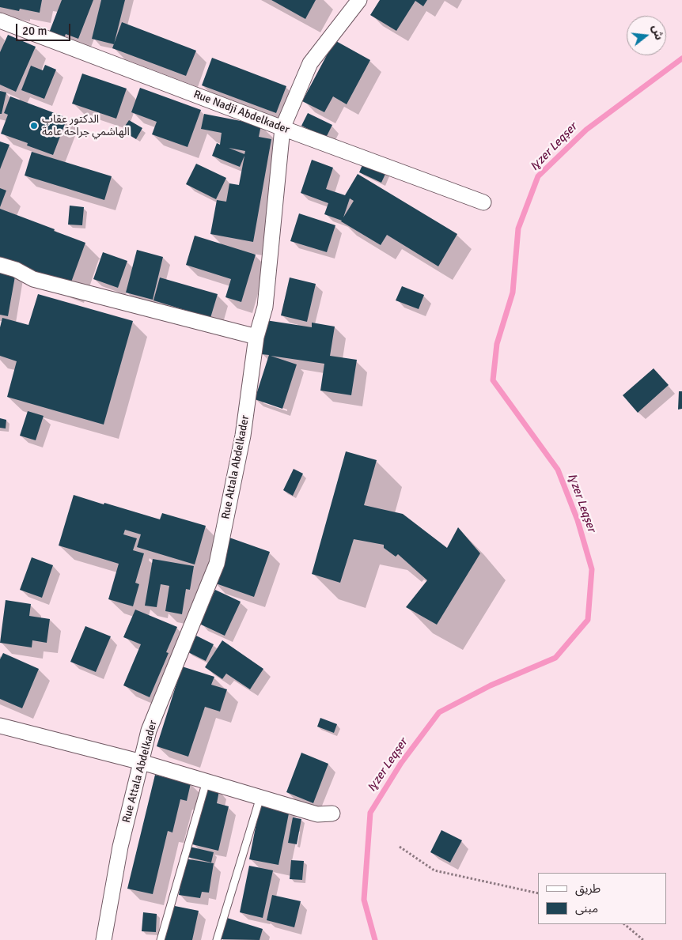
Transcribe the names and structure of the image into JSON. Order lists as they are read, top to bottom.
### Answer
{
  "streets": {
    "street": ["Rue Nadji Abdelkader", "Rue Attala Abdelkader"]
  },
  "crossings": [
    ["Rue Nadji Abdelkader", "Rue Attala Abdelkader"]
  ],
  "water": ["Iɣzer Leqṣer"],
  "places": ["الدكتور عقاب الهاشمي جراحة عامة"],
  "legend": ["طريق", "مبنى"],
  "scale_bar": "20 m",
  "north": "right"
}
